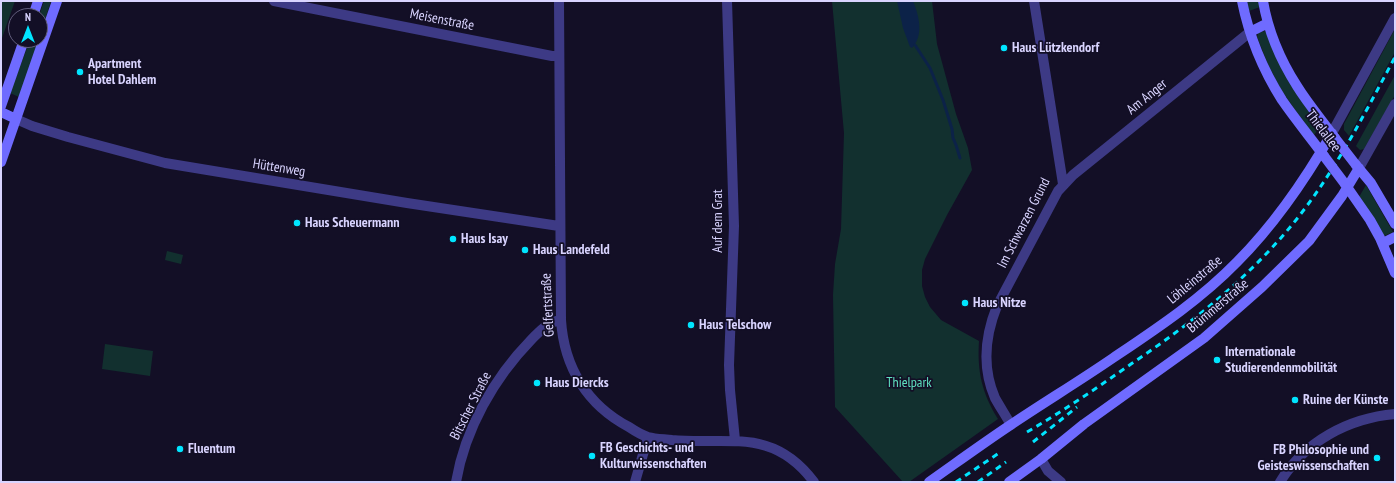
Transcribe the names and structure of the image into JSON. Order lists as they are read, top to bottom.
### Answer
{
  "streets": {
    "main road": [
      "Thielallee",
      "Hüttenweg",
      "Löhleinstraße",
      "Brümmerstraße"
    ],
    "street": [
      "Meisenstraße",
      "Am Anger",
      "Auf dem Grat",
      "Im Schwarzen Grund",
      "Gelfertstraße",
      "Bitscher Straße"
    ]
  },
  "crossings": [
    ["Meisenstraße", "Gelfertstraße"],
    ["Am Anger", "Thielallee"],
    ["Am Anger", "Im Schwarzen Grund"],
    ["Thielallee", "Löhleinstraße"],
    ["Thielallee", "Brümmerstraße"],
    ["Hüttenweg", "Gelfertstraße"],
    ["Auf dem Grat", "Gelfertstraße"],
    ["Im Schwarzen Grund", "Löhleinstraße"],
    ["Gelfertstraße", "Bitscher Straße"]
  ],
  "parks": ["Thielpark"],
  "places": [
    "Haus Lützkendorf",
    "Apartment Hotel Dahlem",
    "Haus Scheuermann",
    "Haus Isay",
    "Haus Landefeld",
    "Haus Nitze",
    "Haus Telschow",
    "Internationale Studierendenmobilität",
    "Haus Diercks",
    "Ruine der Künste",
    "Fluentum",
    "FB Geschichts- und Kulturwissenschaften",
    "FB Philosophie und Geisteswissenschaften"
  ],
  "north": "top"
}
